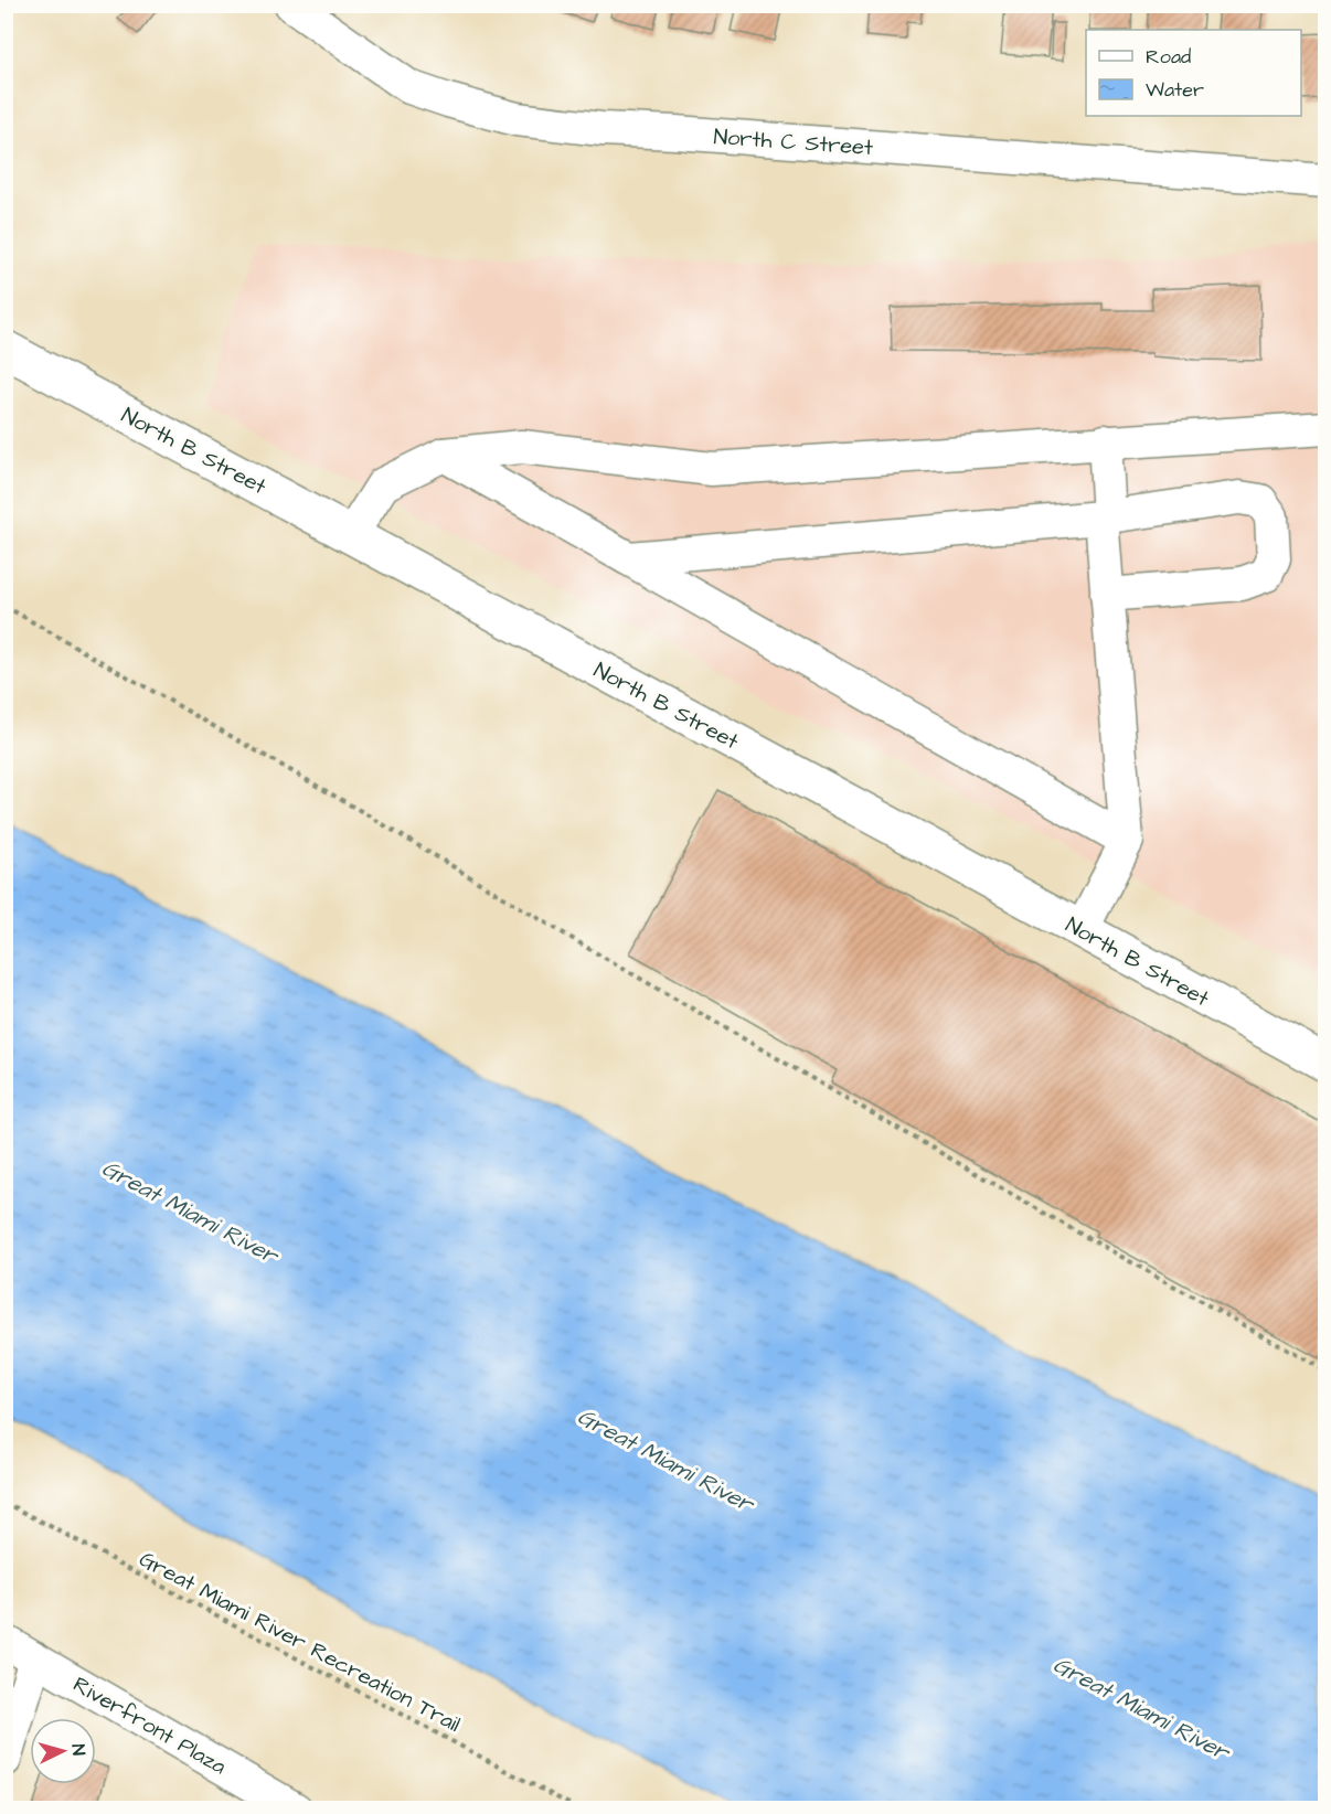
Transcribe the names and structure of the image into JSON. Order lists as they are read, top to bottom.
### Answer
{
  "streets": {
    "main road": ["North B Street"],
    "street": ["North C Street", "Riverfront Plaza"],
    "path": ["Great Miami River Recreation Trail"]
  },
  "water": ["Great Miami River"],
  "legend": ["Road", "Water"],
  "north": "right"
}
